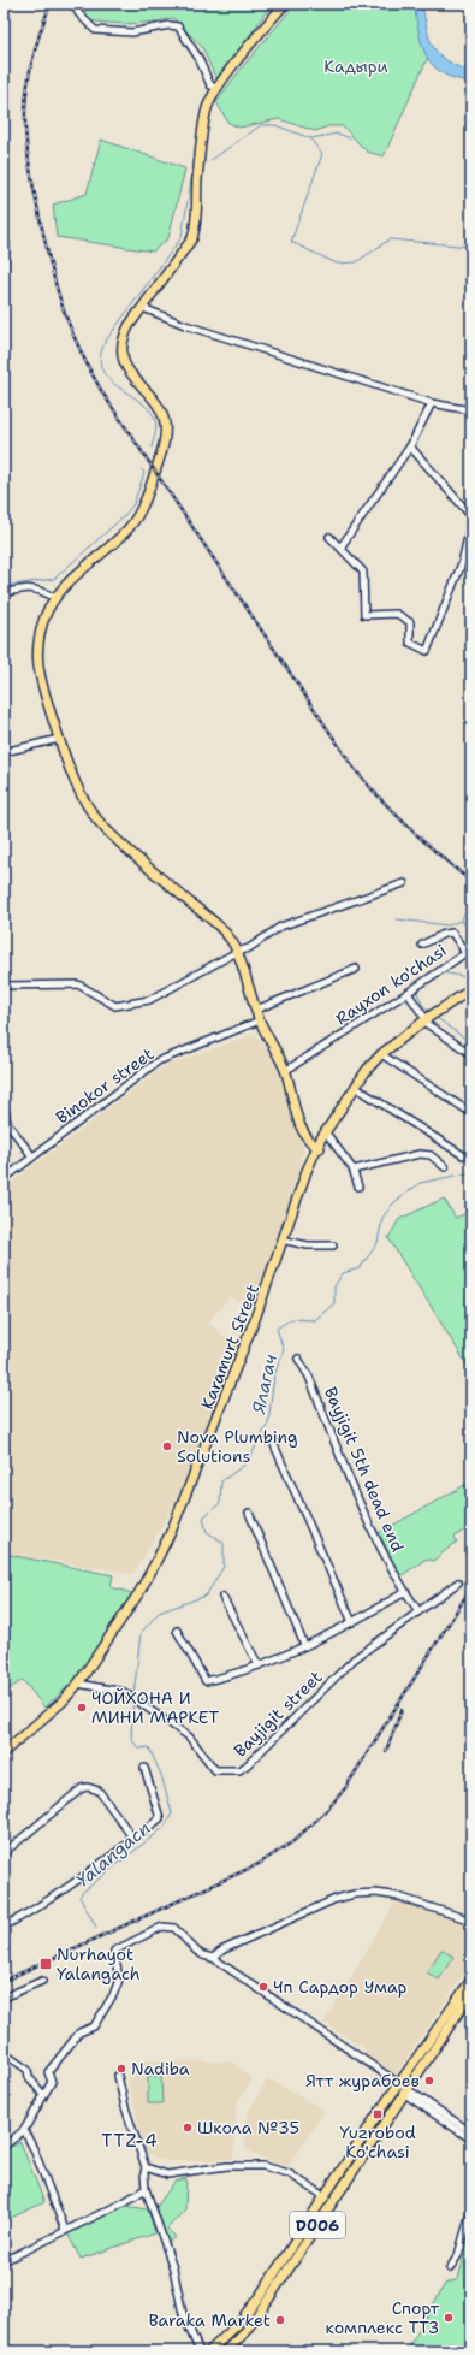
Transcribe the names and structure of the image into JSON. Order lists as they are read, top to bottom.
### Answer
{
  "streets": {
    "main road": ["Karamurt Street", "D006"],
    "street": [
      "Rayxon ko'chasi",
      "Binokor street",
      "Bayjigit 5th dead end",
      "Bayjigit street"
    ]
  },
  "crossings": [
    ["Karamurt Street", "Bayjigit street"],
    ["Bayjigit 5th dead end", "Bayjigit street"]
  ],
  "districts": ["TTZ-4"],
  "water": ["Ялагач", "Yalangacn"],
  "parks": ["Кадыри"],
  "places": {
    "other": [
      "Nova Plumbing Solutions",
      "ЧОЙХОНА И МИНИ МАРКЕТ",
      "Чп Сардор Умар",
      "Nadiba",
      "Ятт журабоев",
      "Школа №35",
      "Спорт комплекс ТТЗ",
      "Baraka Market"
    ],
    "transit": ["Nurhayot Yalangach", "Yuzrobod Ko'chasi"]
  }
}
